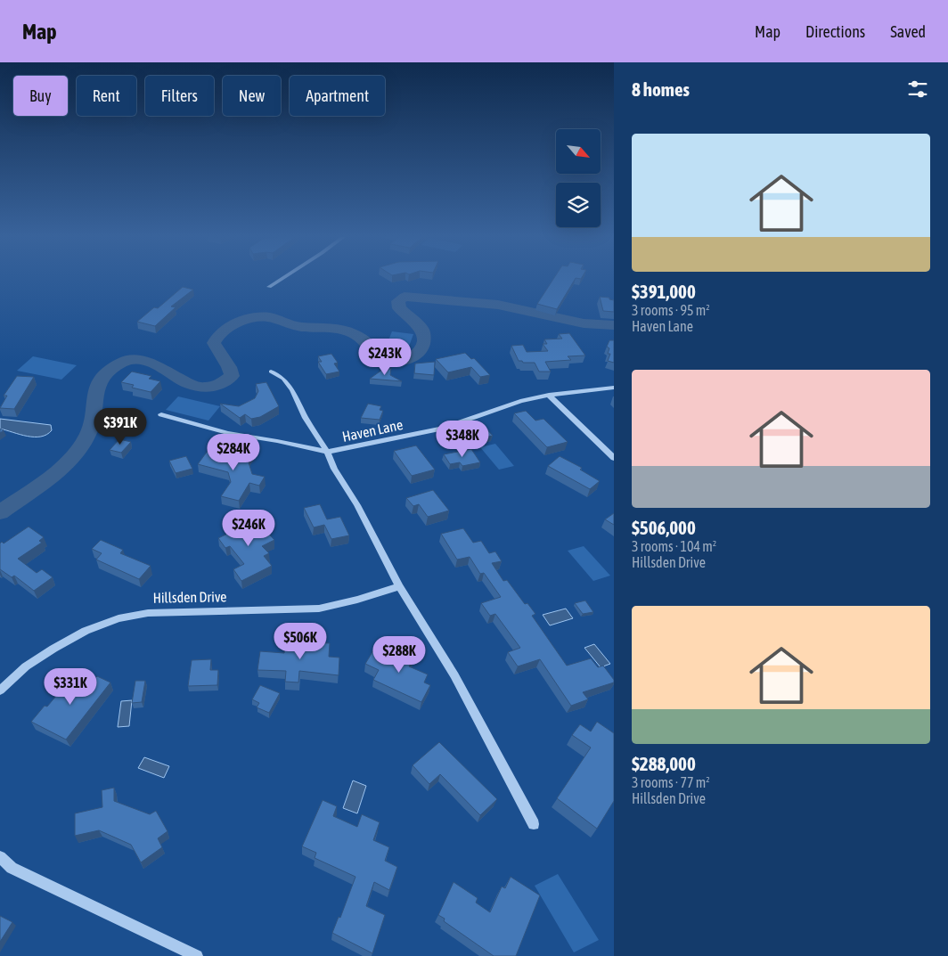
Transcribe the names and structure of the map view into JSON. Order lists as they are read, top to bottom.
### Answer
{
  "streets": {
    "street": ["Haven Lane", "Hillsden Drive"]
  },
  "north": "bottom right",
  "page": {
    "header": "Map",
    "nav": ["Map", "Directions", "Saved"],
    "heading": "8 homes",
    "chip": [
      "Buy",
      "Rent",
      "Filters",
      "New",
      "Apartment"
    ],
    "list": [
      {
        "name": "$391,000",
        "note": "3 rooms · 95 m² · Haven Lane"
      },
      {
        "name": "$506,000",
        "note": "3 rooms · 104 m² · Hillsden Drive"
      },
      {
        "name": "$288,000",
        "note": "3 rooms · 77 m² · Hillsden Drive"
      }
    ],
    "price": [
      "$243K",
      "$391K",
      "$348K",
      "$284K",
      "$246K",
      "$506K",
      "$288K",
      "$331K"
    ]
  }
}
